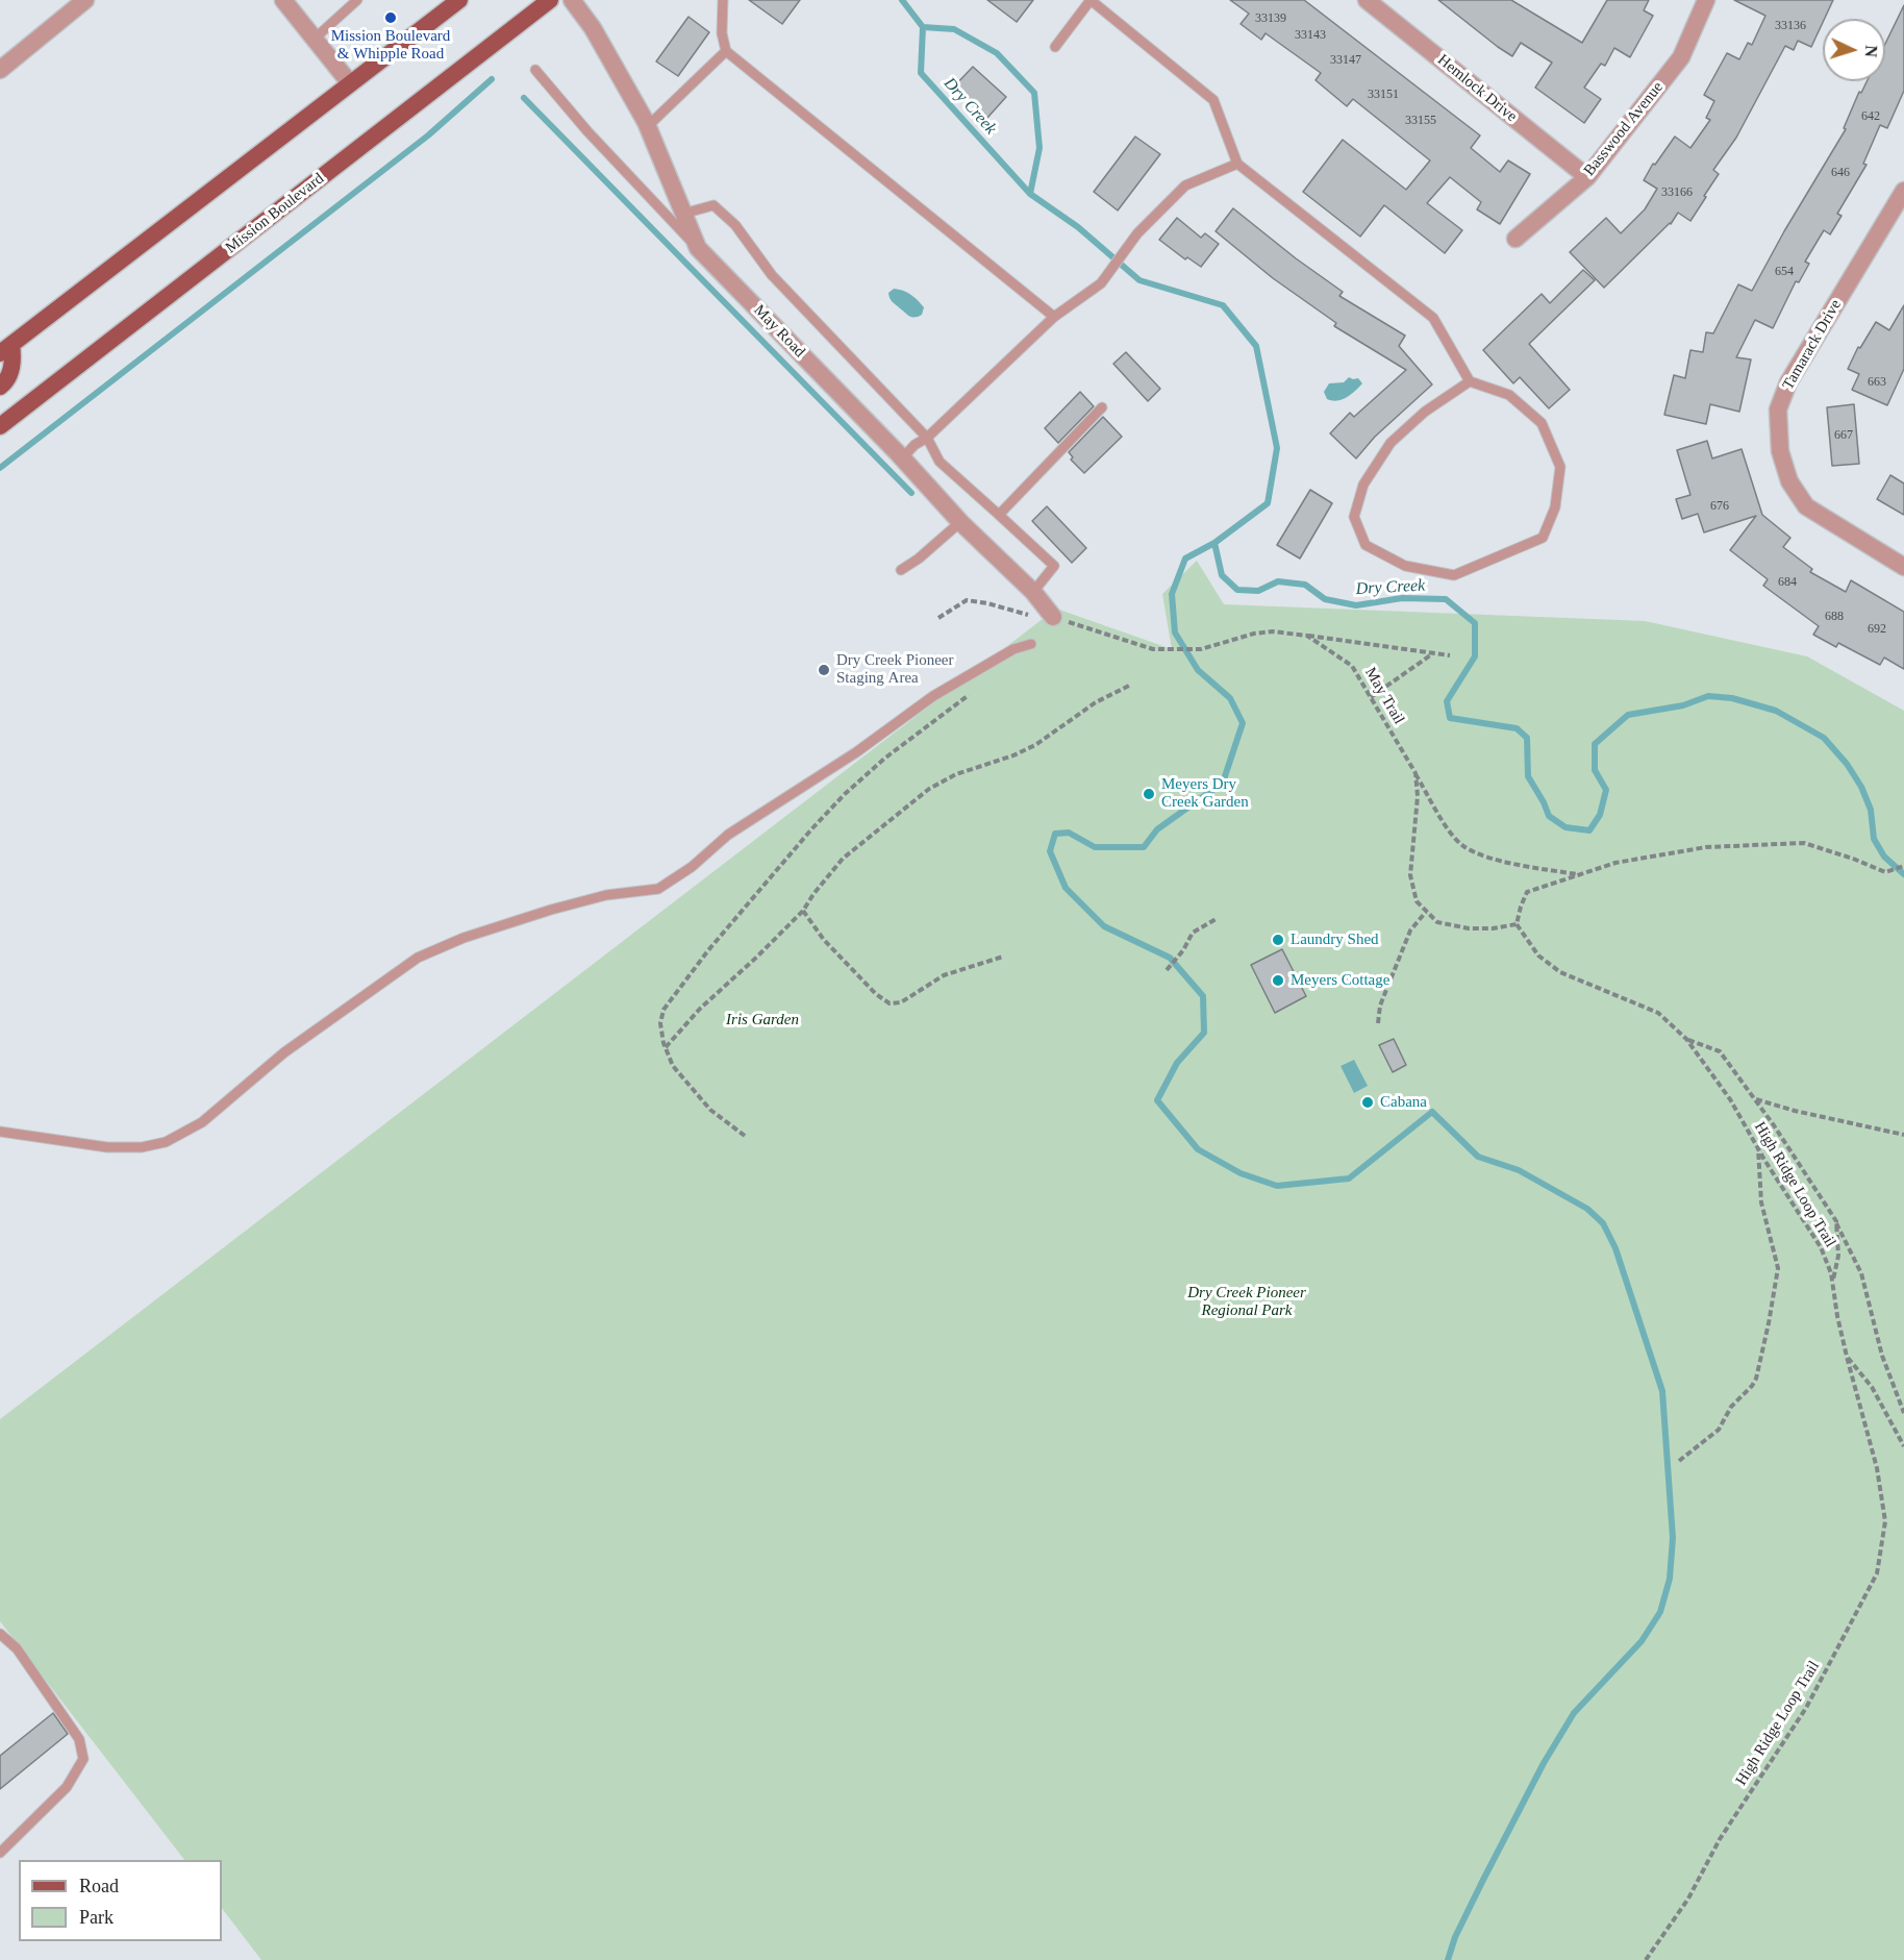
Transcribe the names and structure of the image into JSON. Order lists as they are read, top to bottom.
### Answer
{
  "streets": {
    "main road": ["Mission Boulevard"],
    "street": [
      "Hemlock Drive",
      "Basswood Avenue",
      "May Road",
      "Tamarack Drive"
    ],
    "path": ["May Trail", "High Ridge Loop Trail"]
  },
  "crossings": [
    ["Hemlock Drive", "Basswood Avenue"],
    ["May Road", "May Trail"]
  ],
  "water": ["Dry Creek"],
  "parks": ["Iris Garden", "Dry Creek Pioneer Regional Park"],
  "places": [
    "Mission Boulevard & Whipple Road",
    "Dry Creek Pioneer Staging Area",
    "Meyers Dry Creek Garden",
    "Laundry Shed",
    "Meyers Cottage",
    "Cabana"
  ],
  "house_numbers": [
    "33139",
    "33136",
    "33143",
    "33147",
    "33151",
    "642",
    "33155",
    "646",
    "33166",
    "654",
    "663",
    "667",
    "676",
    "684",
    "688",
    "692"
  ],
  "legend": ["Road", "Park"],
  "north": "right"
}
